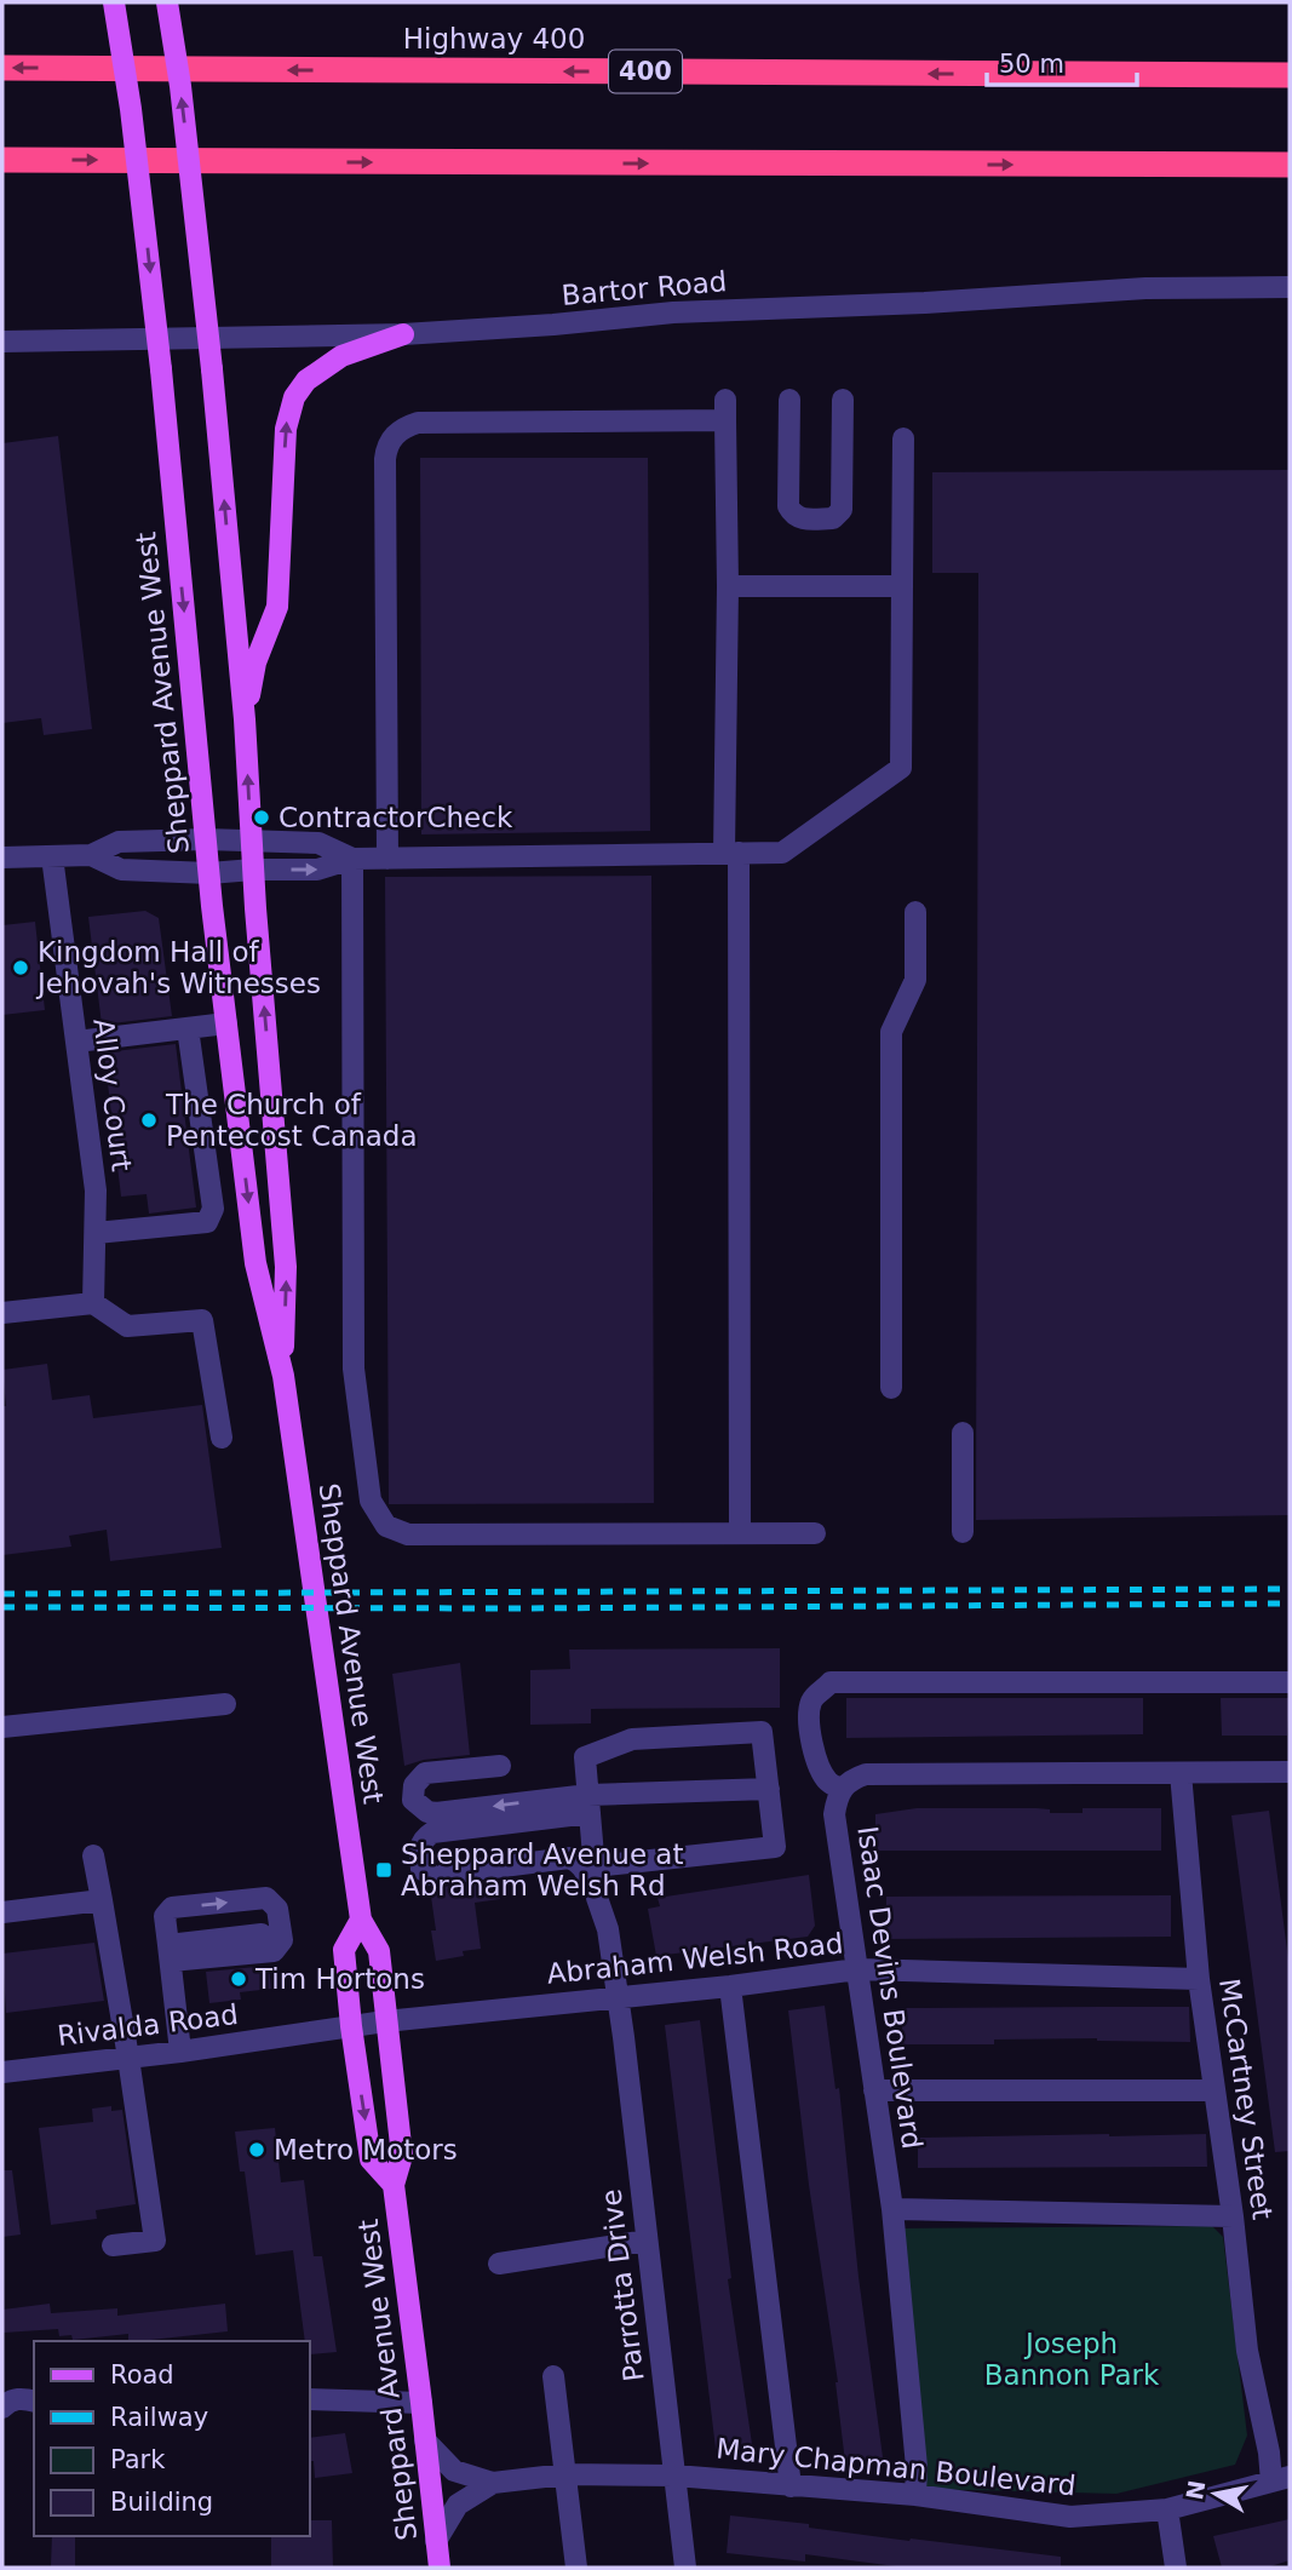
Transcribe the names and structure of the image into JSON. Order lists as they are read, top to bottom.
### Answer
{
  "streets": {
    "highway": ["Highway 400", "400"],
    "main road": ["Sheppard Avenue West"],
    "street": [
      "Bartor Road",
      "Alloy Court",
      "Abraham Welsh Road",
      "Isaac Devins Boulevard",
      "Rivalda Road",
      "McCartney Street",
      "Parrotta Drive",
      "Mary Chapman Boulevard"
    ]
  },
  "crossings": [
    ["Sheppard Avenue West", "Abraham Welsh Road"],
    ["Sheppard Avenue West", "Rivalda Road"],
    ["Sheppard Avenue West", "Mary Chapman Boulevard"],
    ["Abraham Welsh Road", "Isaac Devins Boulevard"],
    ["Abraham Welsh Road", "Rivalda Road"],
    ["Abraham Welsh Road", "McCartney Street"],
    ["Abraham Welsh Road", "Parrotta Drive"],
    ["Isaac Devins Boulevard", "McCartney Street"],
    ["Isaac Devins Boulevard", "Mary Chapman Boulevard"],
    ["McCartney Street", "Mary Chapman Boulevard"],
    ["Parrotta Drive", "Mary Chapman Boulevard"]
  ],
  "parks": ["Joseph Bannon Park"],
  "places": {
    "other": [
      "ContractorCheck",
      "Kingdom Hall of Jehovah's Witnesses",
      "The Church of Pentecost Canada",
      "Tim Hortons",
      "Metro Motors"
    ],
    "transit": ["Sheppard Avenue at Abraham Welsh Rd"]
  },
  "legend": [
    "Road",
    "Railway",
    "Park",
    "Building"
  ],
  "scale_bar": "50 m",
  "north": "left"
}
